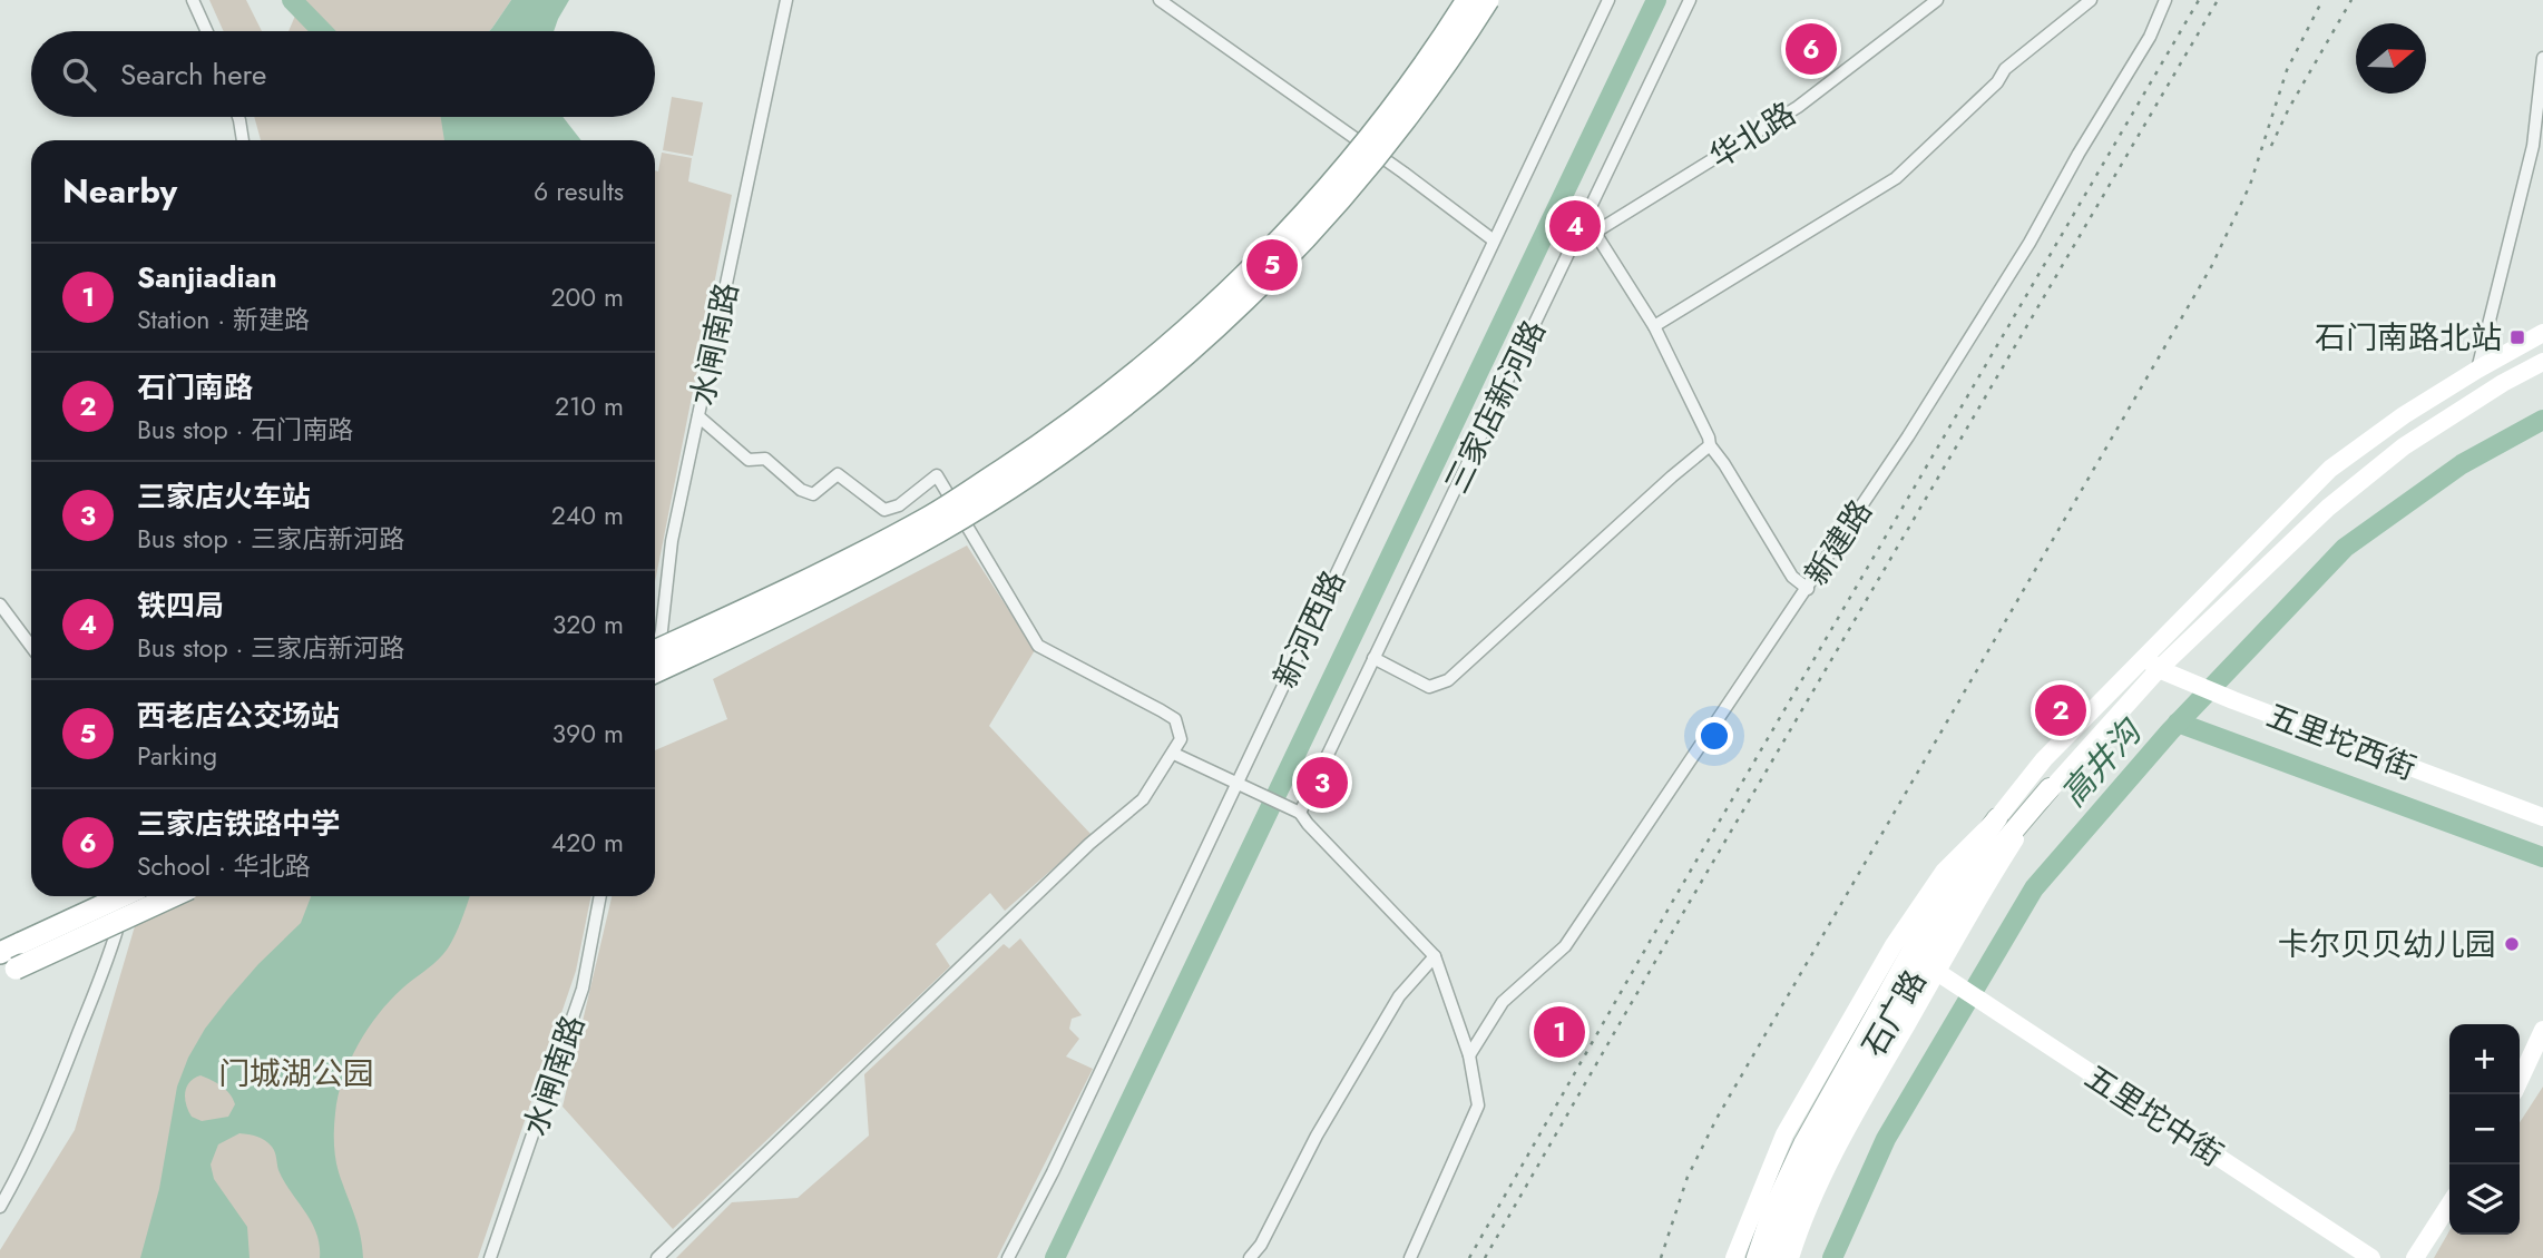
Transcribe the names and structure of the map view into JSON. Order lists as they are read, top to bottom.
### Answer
{
  "streets": {
    "main road": ["五里坨西街", "石广路", "五里坨中街"],
    "street": [
      "华北路",
      "水闸南路",
      "三家店新河路",
      "新建路",
      "新河西路"
    ]
  },
  "water": ["高井沟"],
  "parks": ["门城湖公园"],
  "places": {
    "transit": ["石门南路北站"],
    "other": ["卡尔贝贝幼儿园"]
  },
  "north": "right",
  "page": {
    "pins": [
      "6",
      "4",
      "5",
      "2",
      "3",
      "1"
    ],
    "search": "Search here",
    "heading": ["Nearby", "6 results"],
    "list": [
      {
        "mark": "1",
        "name": "Sanjiadian",
        "note": "Station · 新建路",
        "value": "200 m"
      },
      {
        "mark": "2",
        "name": "石门南路",
        "note": "Bus stop · 石门南路",
        "value": "210 m"
      },
      {
        "mark": "3",
        "name": "三家店火车站",
        "note": "Bus stop · 三家店新河路",
        "value": "240 m"
      },
      {
        "mark": "4",
        "name": "铁四局",
        "note": "Bus stop · 三家店新河路",
        "value": "320 m"
      },
      {
        "mark": "5",
        "name": "西老店公交场站",
        "note": "Parking",
        "value": "390 m"
      },
      {
        "mark": "6",
        "name": "三家店铁路中学",
        "note": "School · 华北路",
        "value": "420 m"
      }
    ],
    "map_buttons": ["+", "−"]
  }
}
